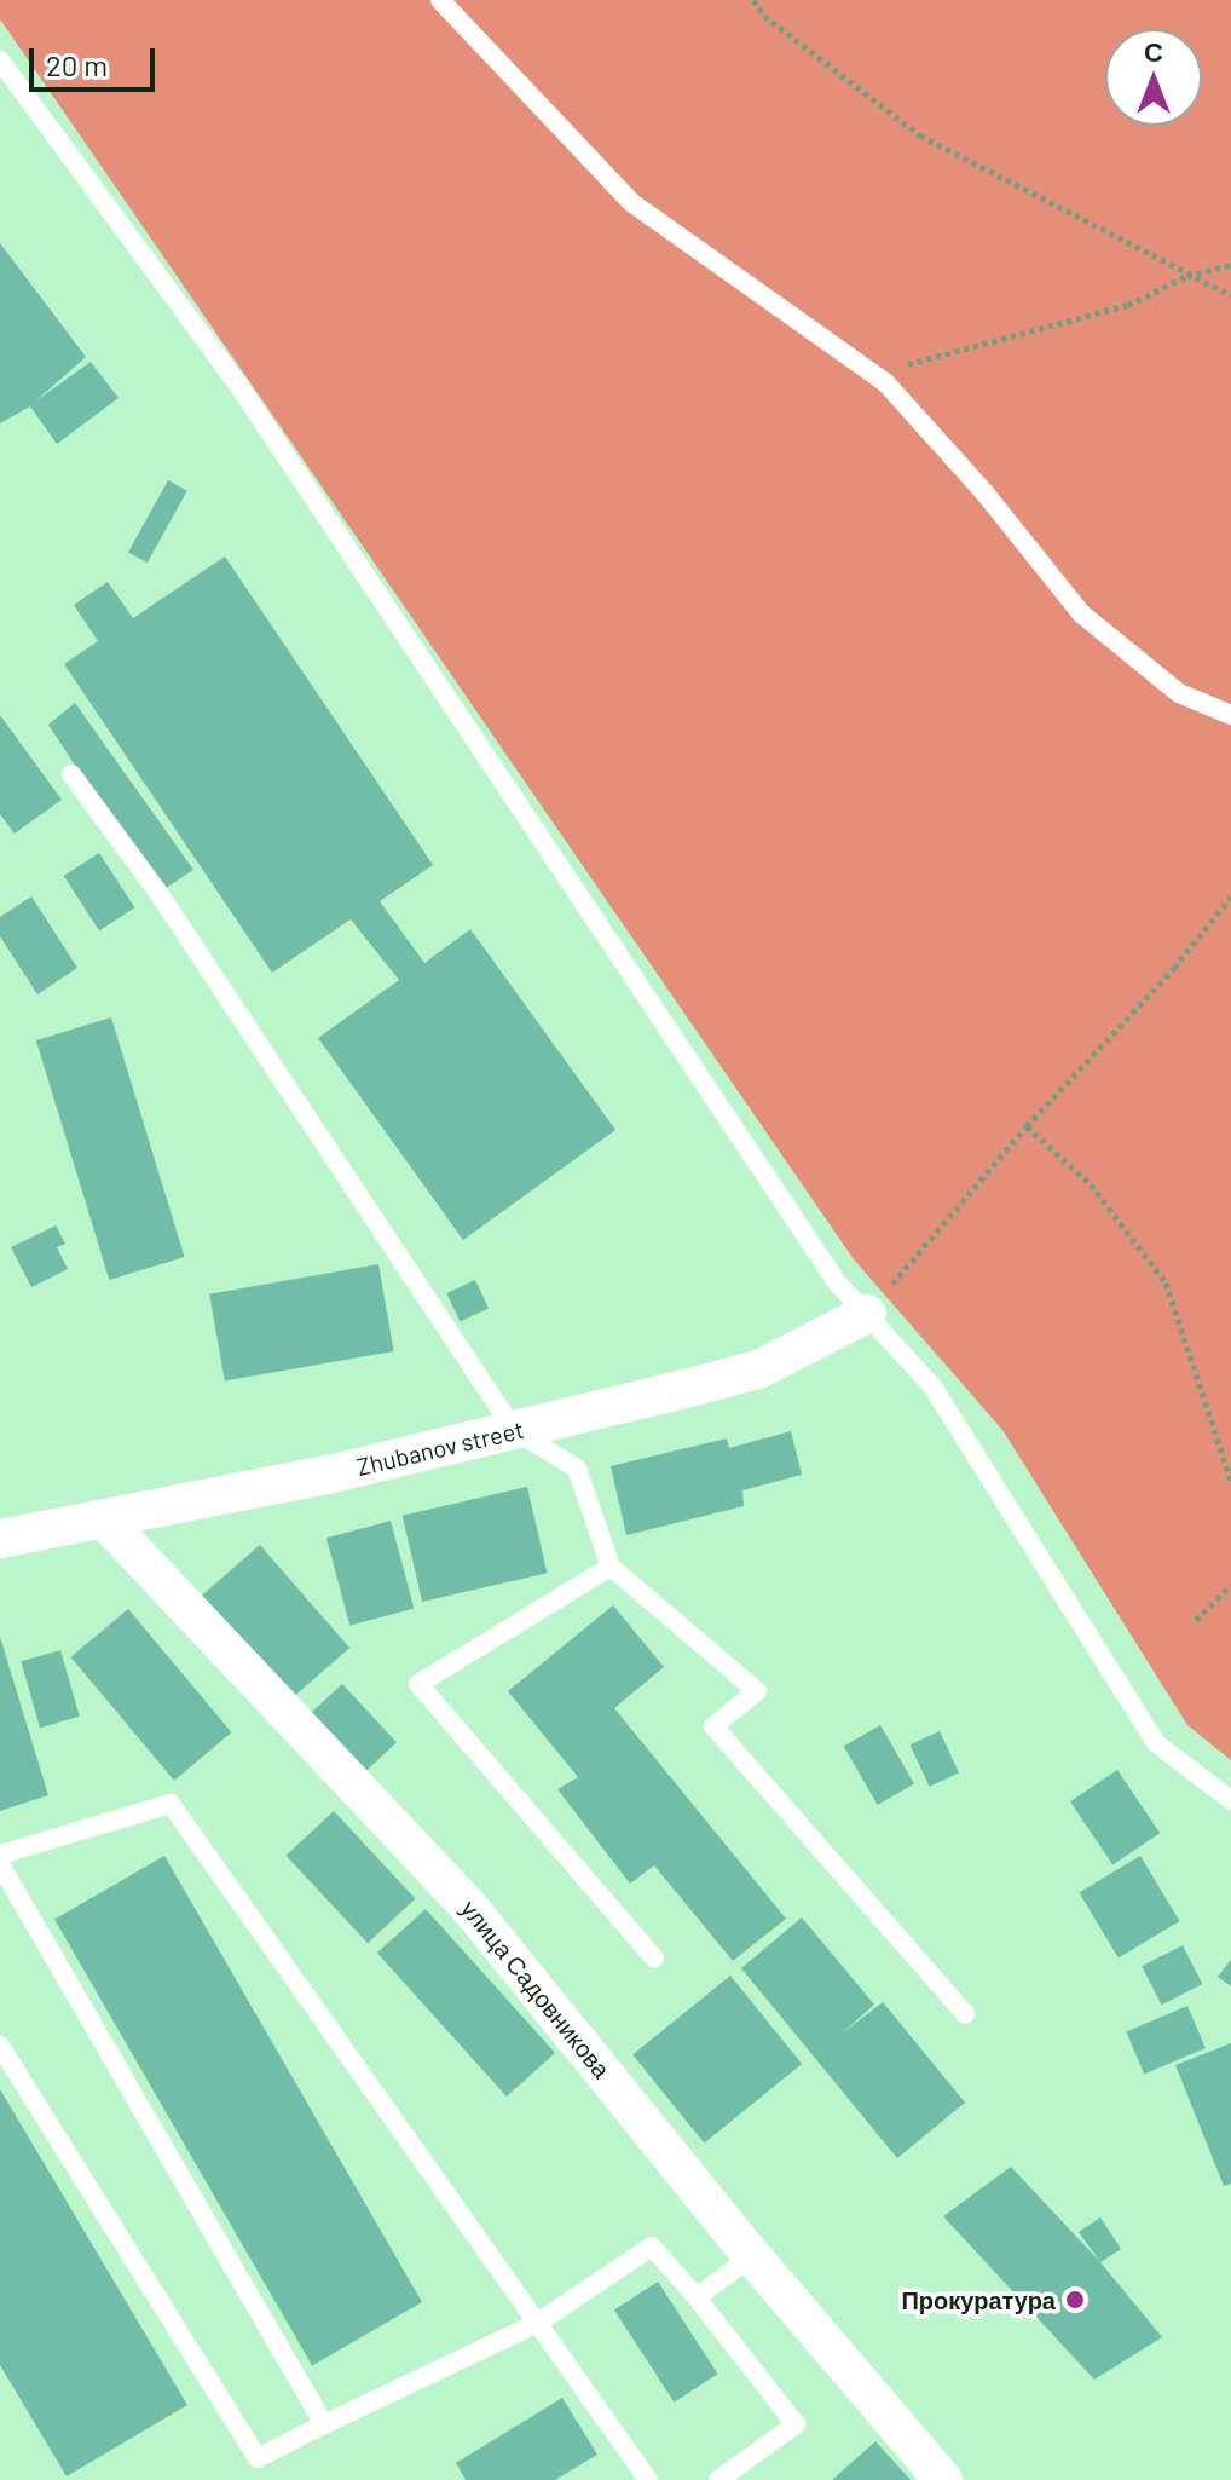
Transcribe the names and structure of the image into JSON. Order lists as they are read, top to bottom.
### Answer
{
  "streets": {
    "street": ["Zhubanov street", "улица Садовникова"]
  },
  "crossings": [
    ["Zhubanov street", "улица Садовникова"]
  ],
  "places": ["Прокуратура"],
  "scale_bar": "20 m",
  "north": "top"
}
